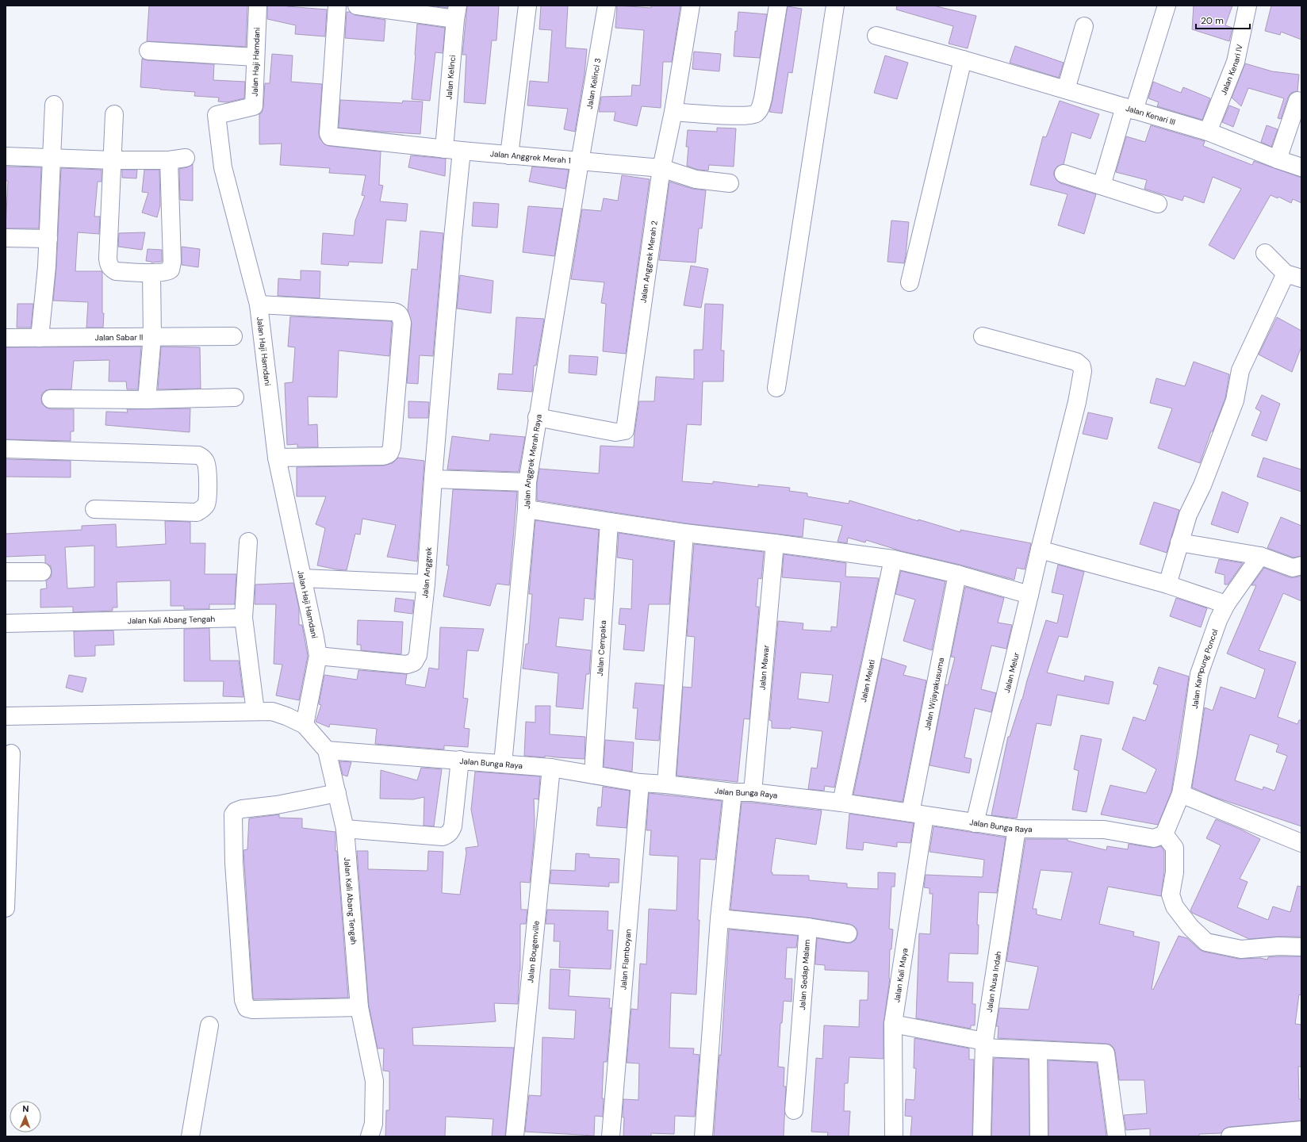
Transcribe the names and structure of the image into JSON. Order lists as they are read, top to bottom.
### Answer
{
  "streets": {
    "street": [
      "Jalan Haji Hamdani",
      "Jalan Kenari IV",
      "Jalan Kelinci",
      "Jalan Kelinci 3",
      "Jalan Kenari III",
      "Jalan Anggrek Merah 1",
      "Jalan Anggrek Merah 2",
      "Jalan Sabar II",
      "Jalan Anggrek Merah Raya",
      "Jalan Anggrek",
      "Jalan Kali Abang Tengah",
      "Jalan Cempaka",
      "Jalan Mawar",
      "Jalan Kampung Poncol",
      "Jalan Melur",
      "Jalan Melati",
      "Jalan Wijayakusuma",
      "Jalan Bunga Raya",
      "Jalan Bougenville",
      "Jalan Flamboyan",
      "Jalan Sedap Malam",
      "Jalan Kali Maya",
      "Jalan Nusa Indah"
    ]
  },
  "crossings": [
    ["Jalan Haji Hamdani", "Jalan Anggrek"],
    ["Jalan Haji Hamdani", "Jalan Kali Abang Tengah"],
    ["Jalan Kenari IV", "Jalan Kenari III"],
    ["Jalan Kelinci", "Jalan Anggrek Merah 1"],
    ["Jalan Kelinci 3", "Jalan Anggrek Merah 1"],
    ["Jalan Kelinci 3", "Jalan Anggrek Merah Raya"],
    ["Jalan Anggrek Merah 1", "Jalan Anggrek Merah 2"],
    ["Jalan Anggrek Merah 1", "Jalan Anggrek Merah Raya"],
    ["Jalan Anggrek Merah 1", "Jalan Anggrek"],
    ["Jalan Anggrek Merah 2", "Jalan Anggrek Merah Raya"],
    ["Jalan Anggrek Merah Raya", "Jalan Bunga Raya"],
    ["Jalan Kali Abang Tengah", "Jalan Bunga Raya"],
    ["Jalan Cempaka", "Jalan Bunga Raya"],
    ["Jalan Mawar", "Jalan Bunga Raya"],
    ["Jalan Kampung Poncol", "Jalan Bunga Raya"],
    ["Jalan Melur", "Jalan Bunga Raya"],
    ["Jalan Melati", "Jalan Bunga Raya"],
    ["Jalan Wijayakusuma", "Jalan Bunga Raya"],
    ["Jalan Wijayakusuma", "Jalan Kali Maya"],
    ["Jalan Bunga Raya", "Jalan Bougenville"],
    ["Jalan Bunga Raya", "Jalan Flamboyan"],
    ["Jalan Bunga Raya", "Jalan Kali Maya"],
    ["Jalan Bunga Raya", "Jalan Nusa Indah"]
  ],
  "scale_bar": "20 m",
  "north": "top"
}
